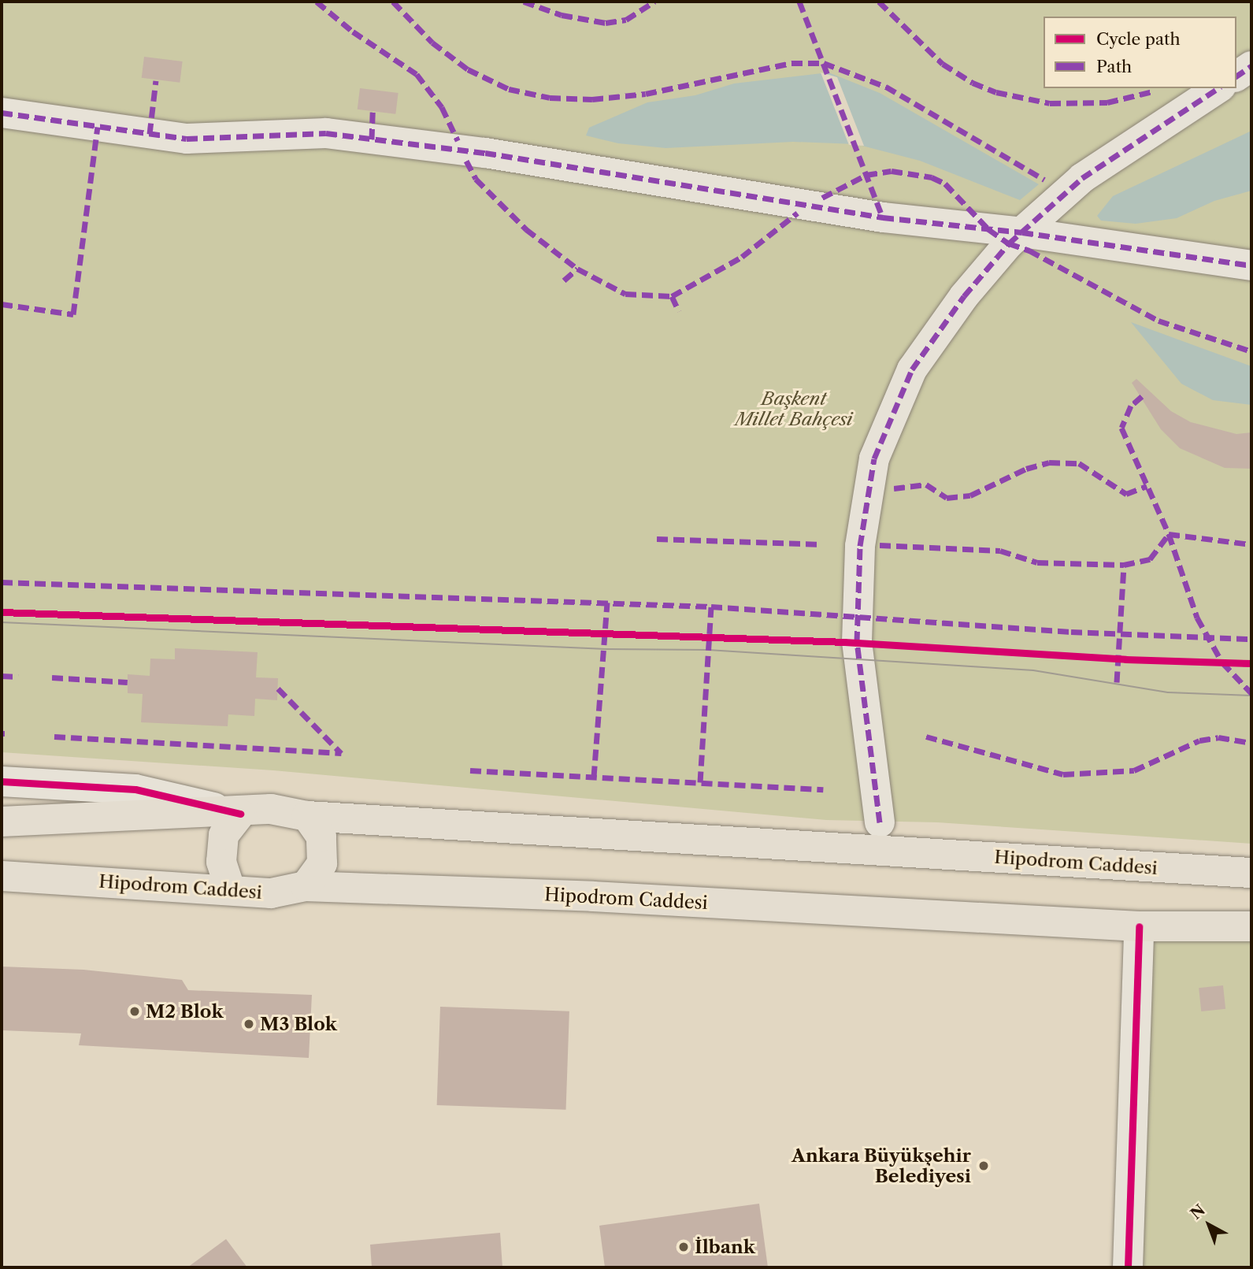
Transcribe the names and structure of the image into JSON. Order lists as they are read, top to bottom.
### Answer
{
  "streets": {
    "main road": ["Hipodrom Caddesi"]
  },
  "parks": ["Başkent Millet Bahçesi"],
  "places": [
    "M2 Blok",
    "M3 Blok",
    "Ankara Büyükşehir Belediyesi",
    "İlbank"
  ],
  "legend": ["Cycle path", "Path"],
  "north": "top left"
}
